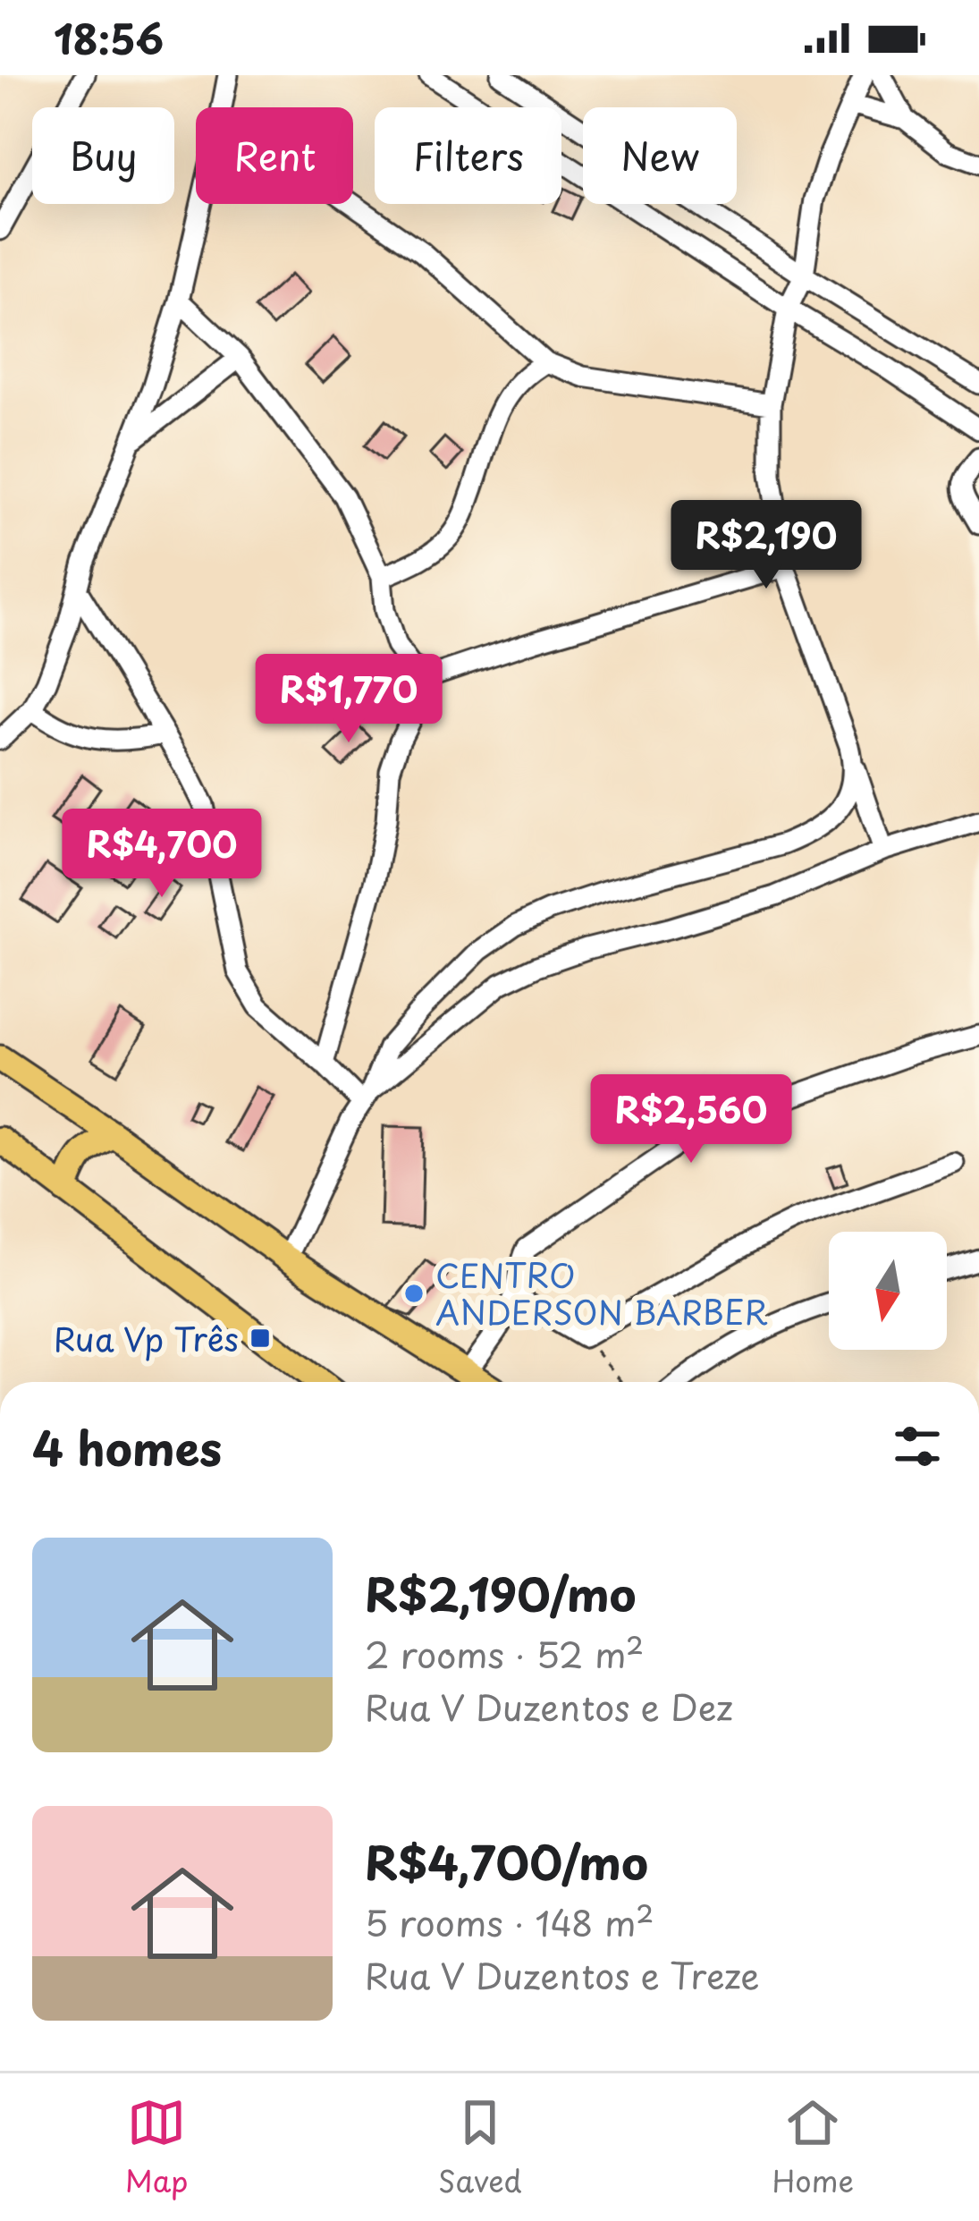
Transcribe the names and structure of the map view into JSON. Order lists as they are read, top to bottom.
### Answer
{
  "places": {
    "other": ["CENTRO ANDERSON BARBER"],
    "transit": ["Rua Vp Três"]
  },
  "north": "bottom",
  "page": {
    "status": "18:56",
    "chip": [
      "Buy",
      "Rent",
      "Filters",
      "New"
    ],
    "price": [
      "R$2,190",
      "R$1,770",
      "R$4,700",
      "R$2,560"
    ],
    "heading": "4 homes",
    "list": [
      {
        "name": "R$2,190/mo",
        "note": "2 rooms · 52 m² · Rua V Duzentos e Dez"
      },
      {
        "name": "R$4,700/mo",
        "note": "5 rooms · 148 m² · Rua V Duzentos e Treze"
      }
    ],
    "tabs": ["Map", "Saved", "Home"]
  }
}
